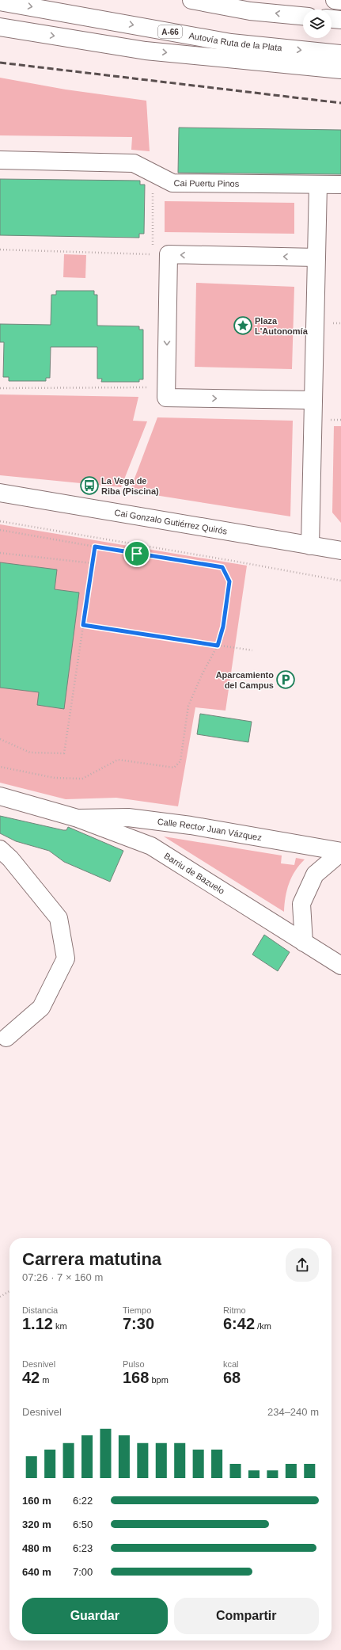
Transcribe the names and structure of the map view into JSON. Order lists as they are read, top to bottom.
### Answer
{
  "streets": {
    "main road": [
      "A-66",
      "Autovía Ruta de la Plata",
      "Cai Puertu Pinos",
      "Cai Gonzalo Gutiérrez Quirós",
      "Calle Rector Juan Vázquez",
      "Barriu de Bazuelo"
    ]
  },
  "crossings": [
    ["Calle Rector Juan Vázquez", "Barriu de Bazuelo"]
  ],
  "places": {
    "place": ["Plaza L'Autonomía"],
    "bus stop": ["La Vega de Riba (Piscina)"],
    "parking": ["Aparcamiento del Campus"]
  },
  "page": {
    "heading": ["Carrera matutina", "07:26 · 7 × 160 m"],
    "stats": [
      ["Distancia", "1.12 km"],
      ["Tiempo", "7:30"],
      ["Ritmo", "6:42 /km"],
      ["Desnivel", "42 m"],
      ["Pulso", "168 bpm"],
      ["kcal", "68"]
    ],
    "chart": ["Desnivel", "234–240 m"],
    "list": [
      {
        "name": "160 m",
        "note": "6:22"
      },
      {
        "name": "320 m",
        "note": "6:50"
      },
      {
        "name": "480 m",
        "note": "6:23"
      },
      {
        "name": "640 m",
        "note": "7:00"
      }
    ],
    "buttons": ["Guardar", "Compartir"]
  }
}
